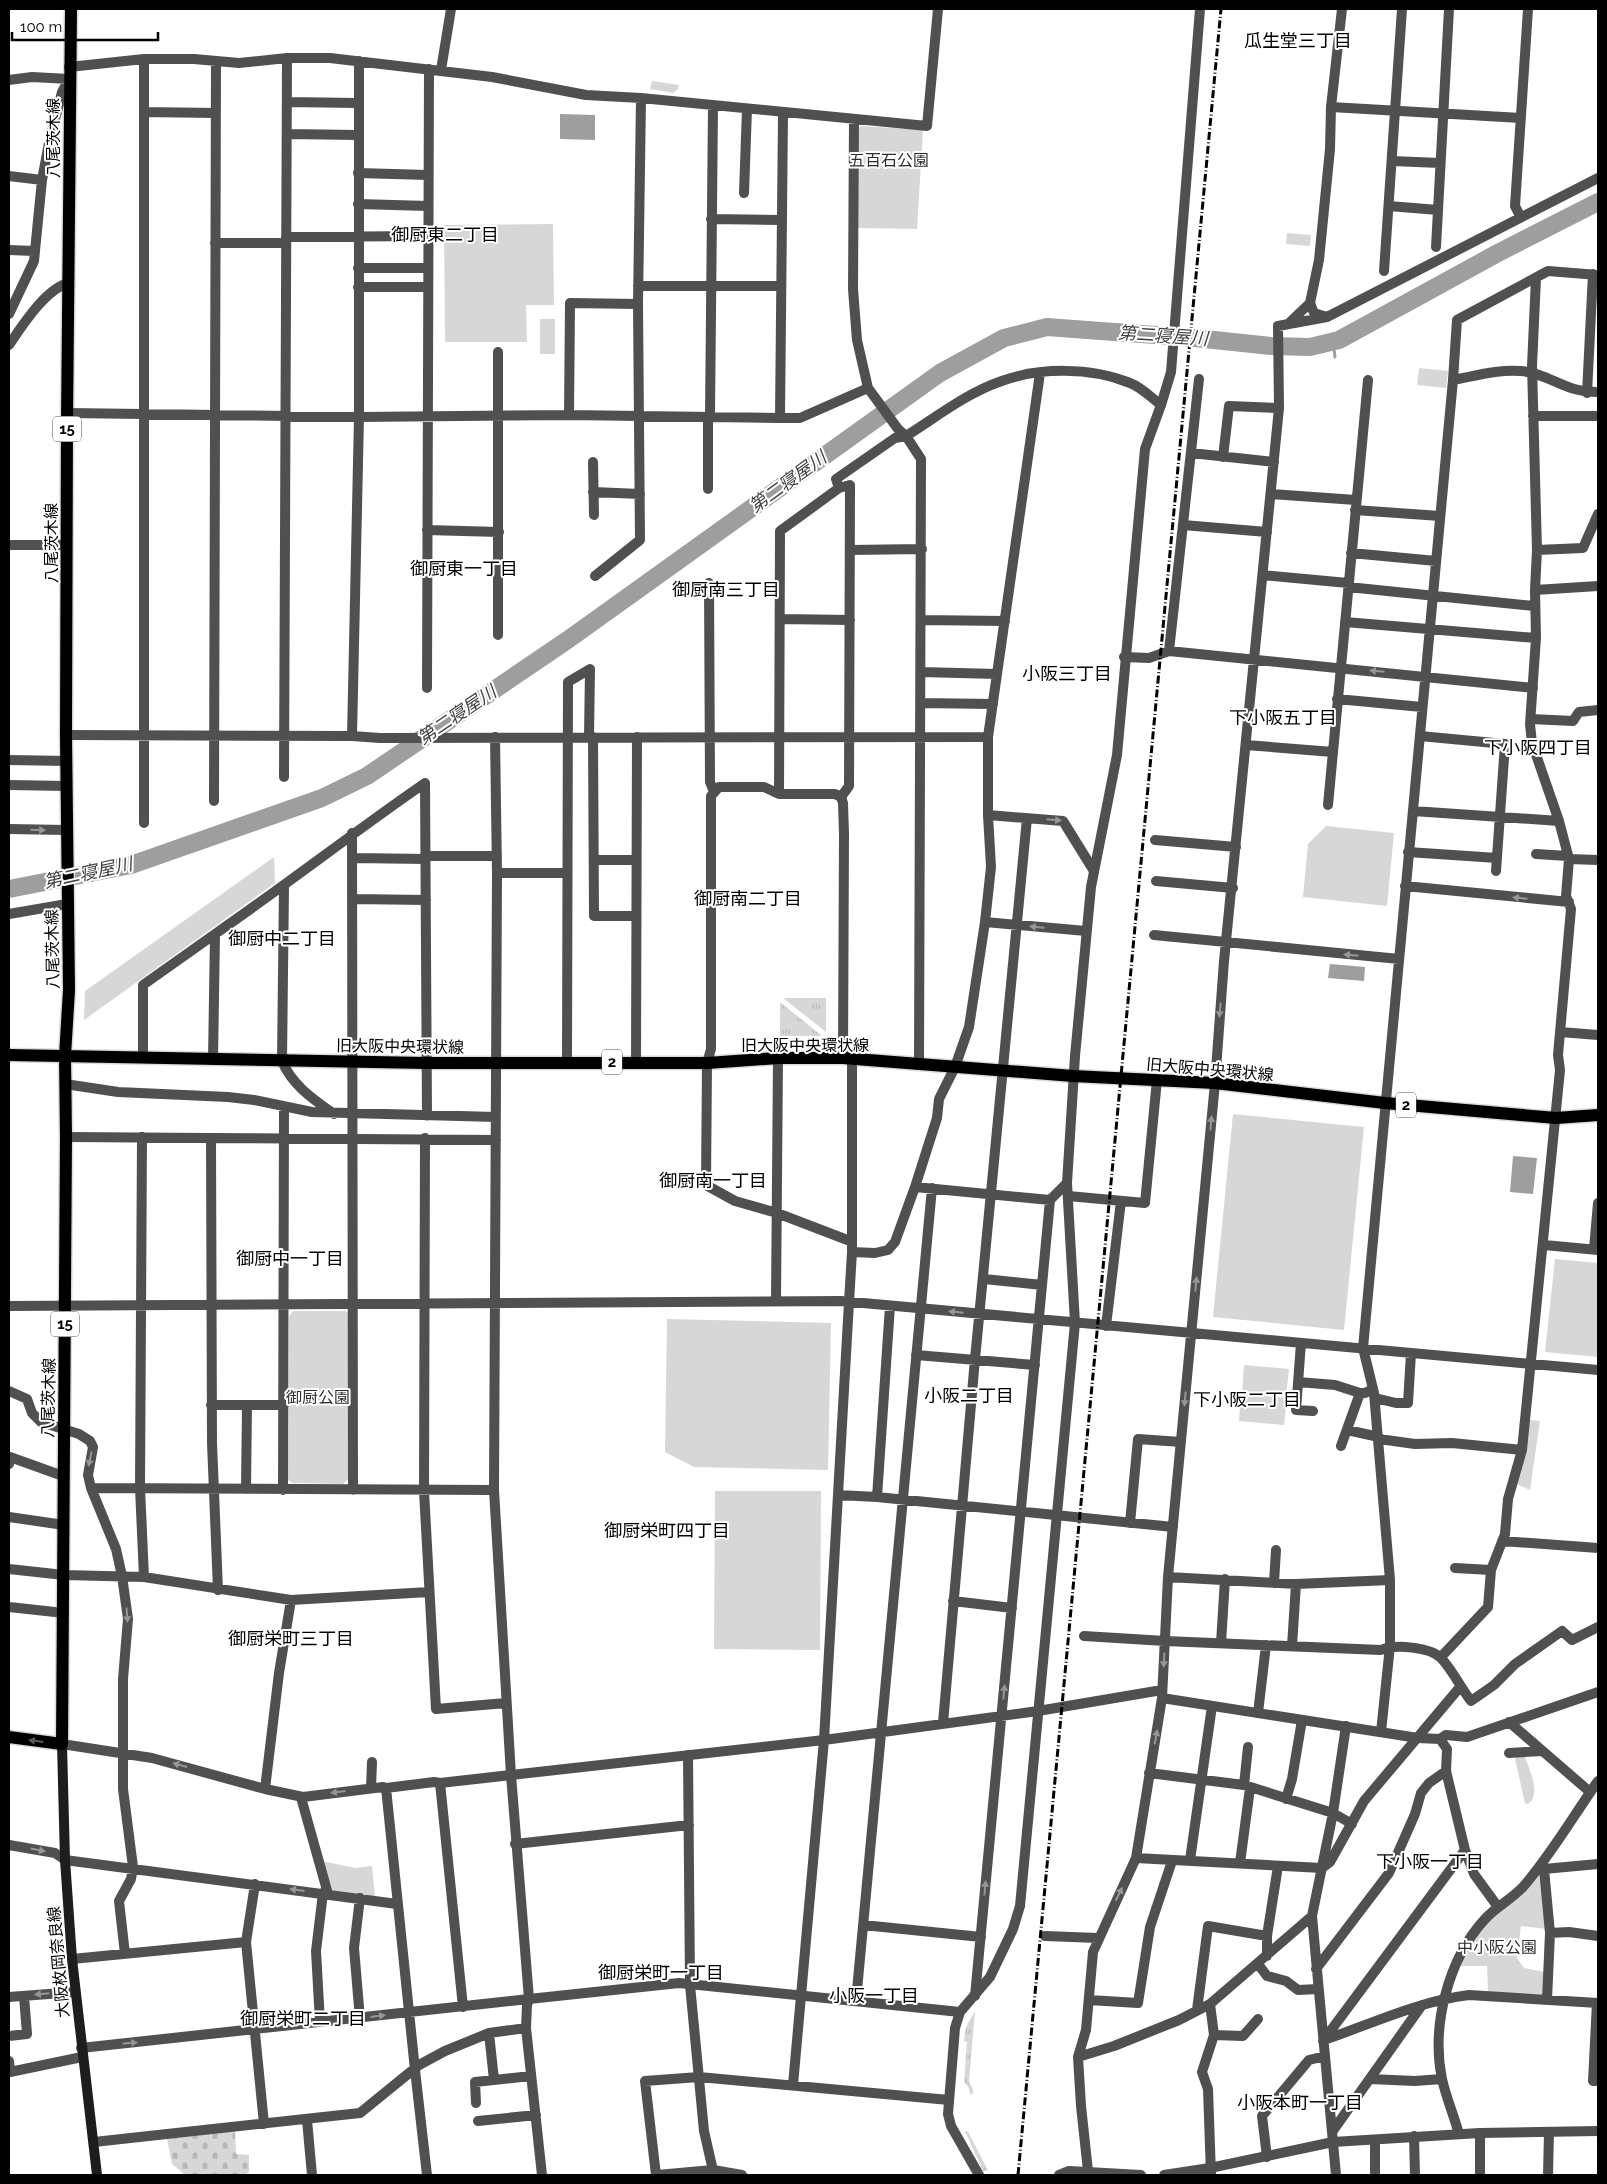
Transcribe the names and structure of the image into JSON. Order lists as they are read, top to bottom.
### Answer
{
  "streets": {
    "main road": [
      "八尾茨木線",
      "15",
      "旧大阪中央環状線",
      "2",
      "大阪枚岡奈良線"
    ]
  },
  "crossings": [
    ["八尾茨木線", "旧大阪中央環状線"],
    ["八尾茨木線", "大阪枚岡奈良線"]
  ],
  "districts": [
    "瓜生堂三丁目",
    "御厨東二丁目",
    "御厨東一丁目",
    "御厨南三丁目",
    "小阪三丁目",
    "下小阪五丁目",
    "下小阪四丁目",
    "御厨南二丁目",
    "御厨中二丁目",
    "御厨南一丁目",
    "御厨中一丁目",
    "小阪二丁目",
    "下小阪二丁目",
    "御厨栄町四丁目",
    "御厨栄町三丁目",
    "下小阪一丁目",
    "御厨栄町一丁目",
    "小阪一丁目",
    "御厨栄町二丁目",
    "小阪本町一丁目"
  ],
  "water": ["第二寝屋川"],
  "parks": ["五百石公園", "御厨公園", "中小阪公園"],
  "scale_bar": "100 m"
}
